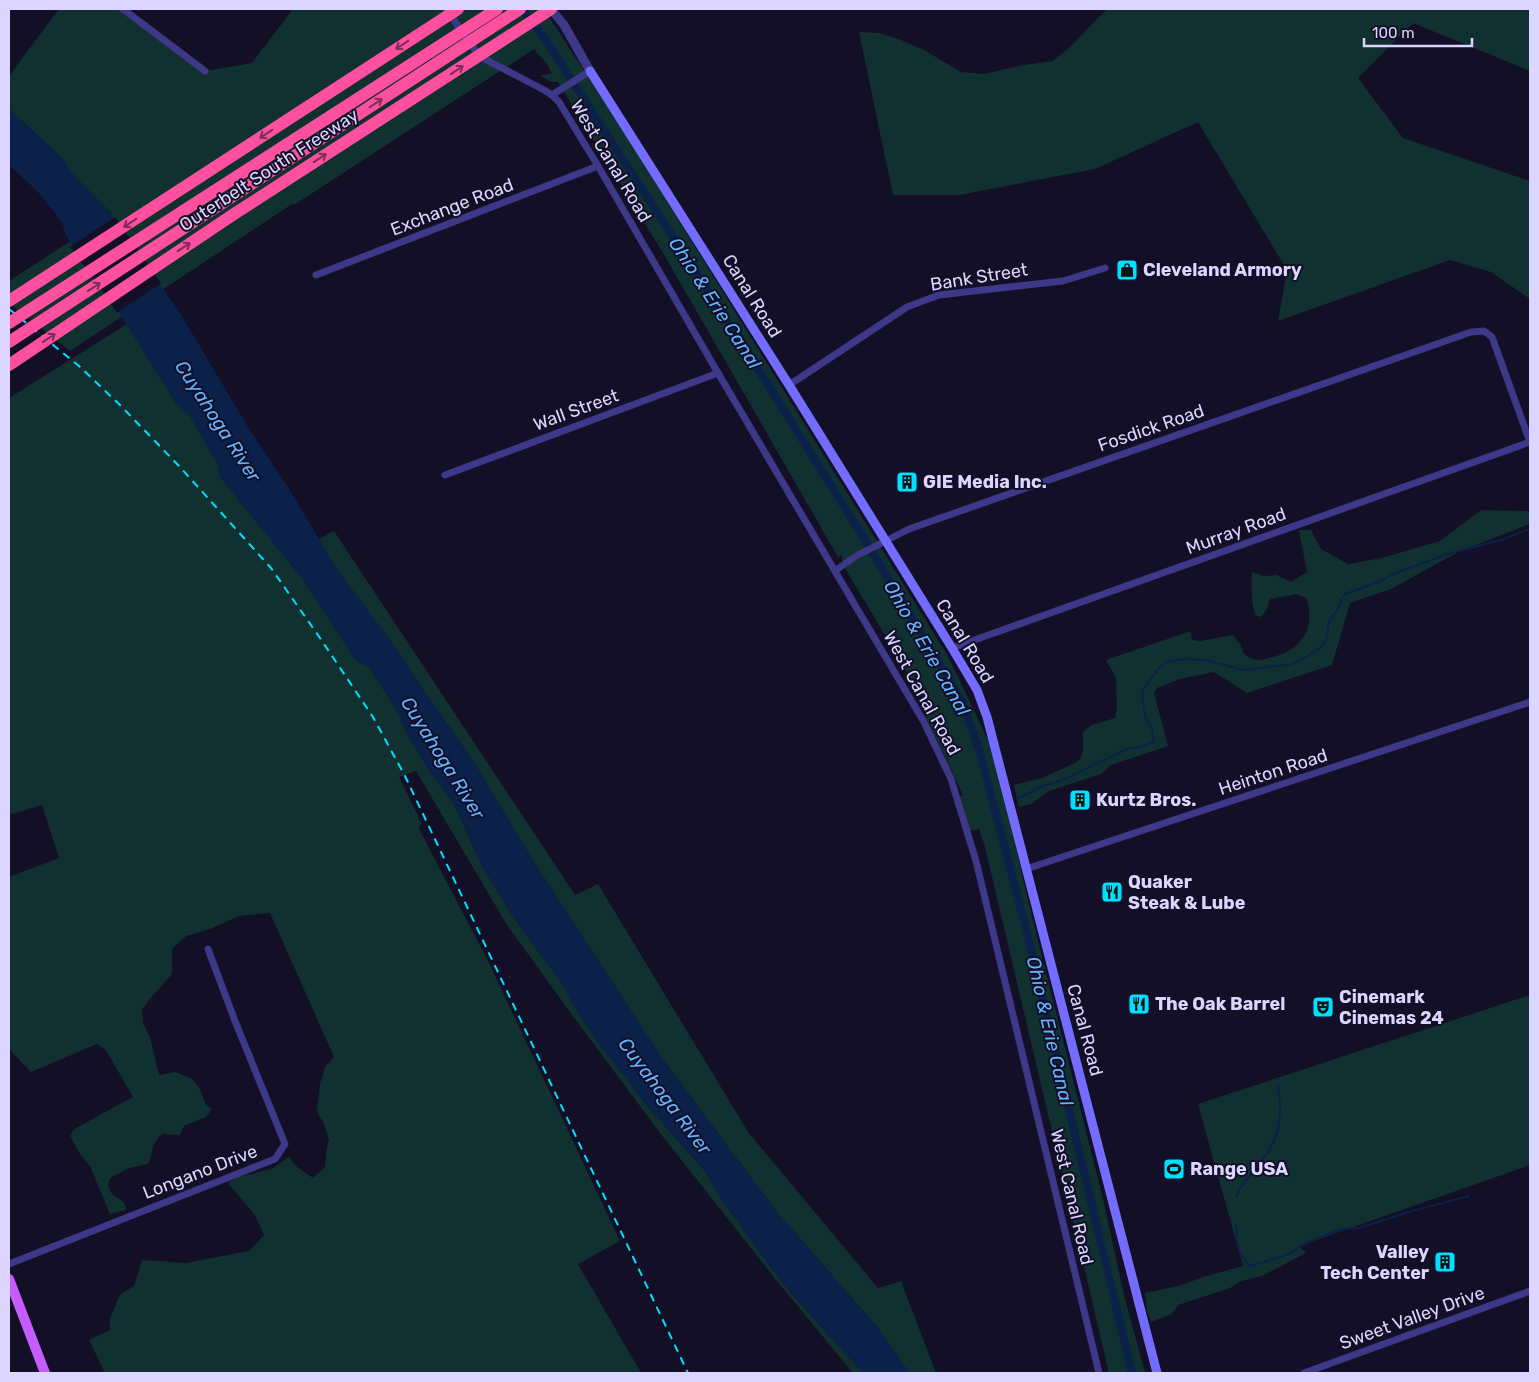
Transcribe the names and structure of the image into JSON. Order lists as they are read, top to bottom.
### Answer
{
  "streets": {
    "highway": ["Outerbelt South Freeway"],
    "main road": ["Canal Road"],
    "street": [
      "West Canal Road",
      "Exchange Road",
      "Bank Street",
      "Wall Street",
      "Fosdick Road",
      "Murray Road",
      "Heinton Road",
      "Longano Drive",
      "Sweet Valley Drive"
    ]
  },
  "crossings": [
    ["West Canal Road", "Exchange Road"],
    ["West Canal Road", "Canal Road"],
    ["West Canal Road", "Wall Street"],
    ["West Canal Road", "Fosdick Road"],
    ["Outerbelt South Freeway", "Canal Road"],
    ["Bank Street", "Canal Road"],
    ["Canal Road", "Fosdick Road"],
    ["Canal Road", "Murray Road"],
    ["Canal Road", "Heinton Road"],
    ["Fosdick Road", "Murray Road"]
  ],
  "water": ["Ohio & Erie Canal", "Cuyahoga River"],
  "places": {
    "shop": ["Cleveland Armory"],
    "building": ["GIE Media Inc.", "Kurtz Bros.", "Valley Tech Center"],
    "restaurant": ["Quaker Steak & Lube", "The Oak Barrel"],
    "theatre": ["Cinemark Cinemas 24"],
    "sports": ["Range USA"]
  },
  "scale_bar": "100 m"
}
